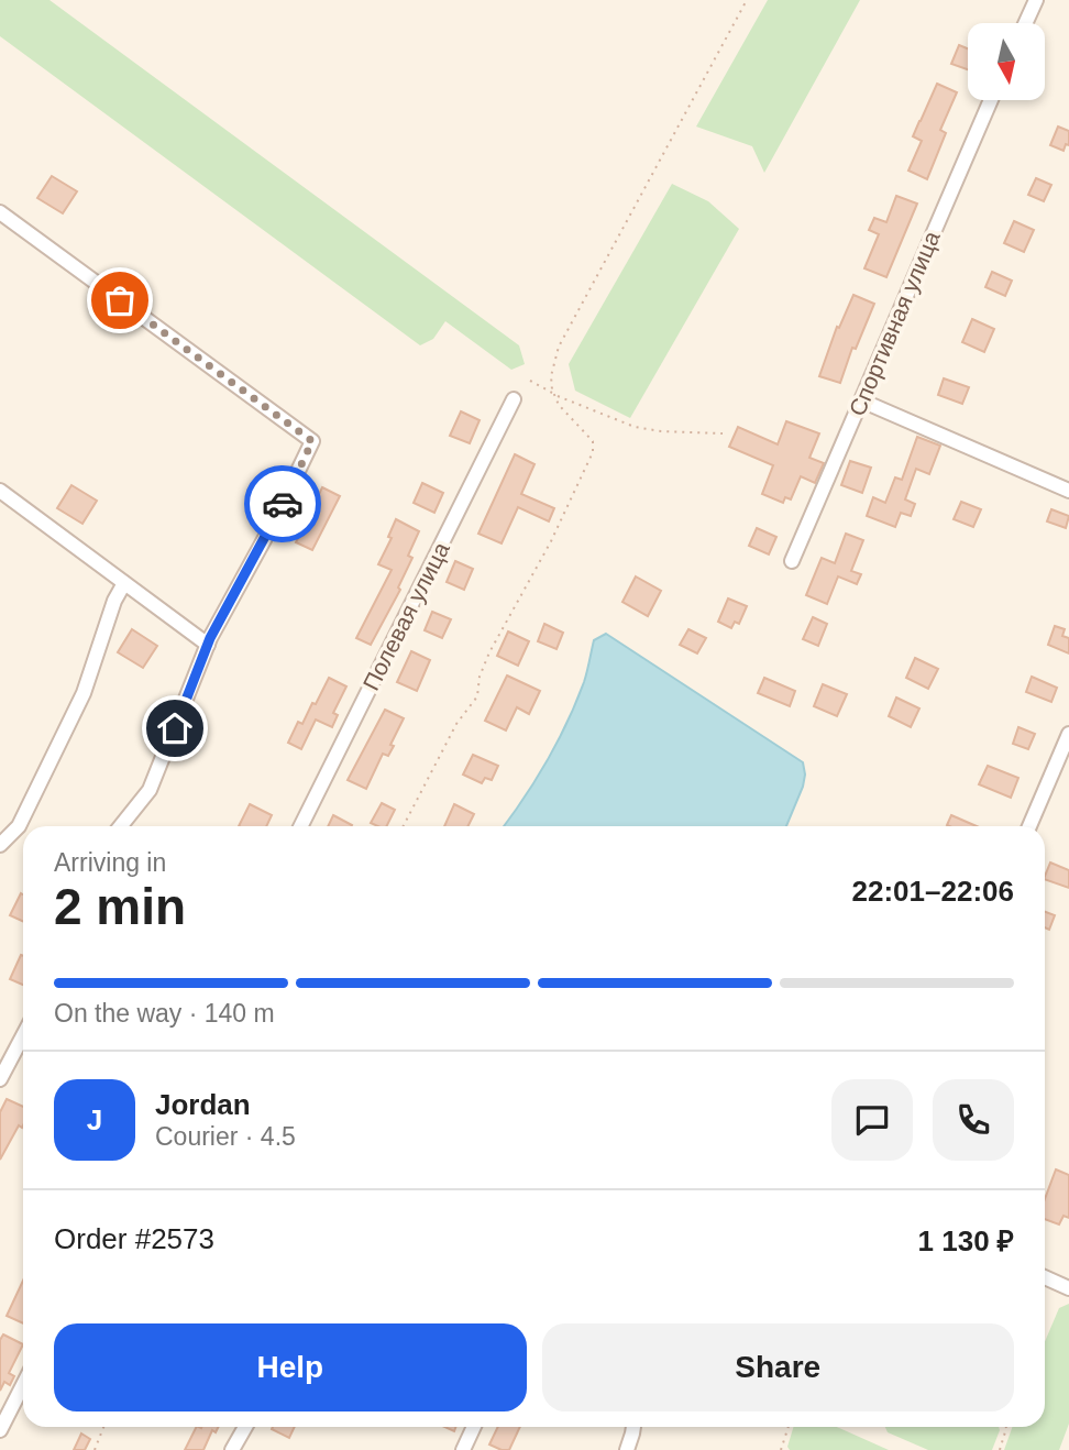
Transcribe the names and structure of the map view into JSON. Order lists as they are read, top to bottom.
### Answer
{
  "streets": {
    "street": ["Спортивная улица", "Полевая улица"]
  },
  "north": "bottom",
  "page": {
    "heading": ["2 min", "Arriving in", "22:01–22:06"],
    "panel": [
      "Jordan",
      "Courier · 4.5",
      "Order #2573",
      "1 130 ₽"
    ],
    "bar": "On the way · 140 m",
    "round": "J",
    "buttons": ["Help", "Share"]
  }
}
